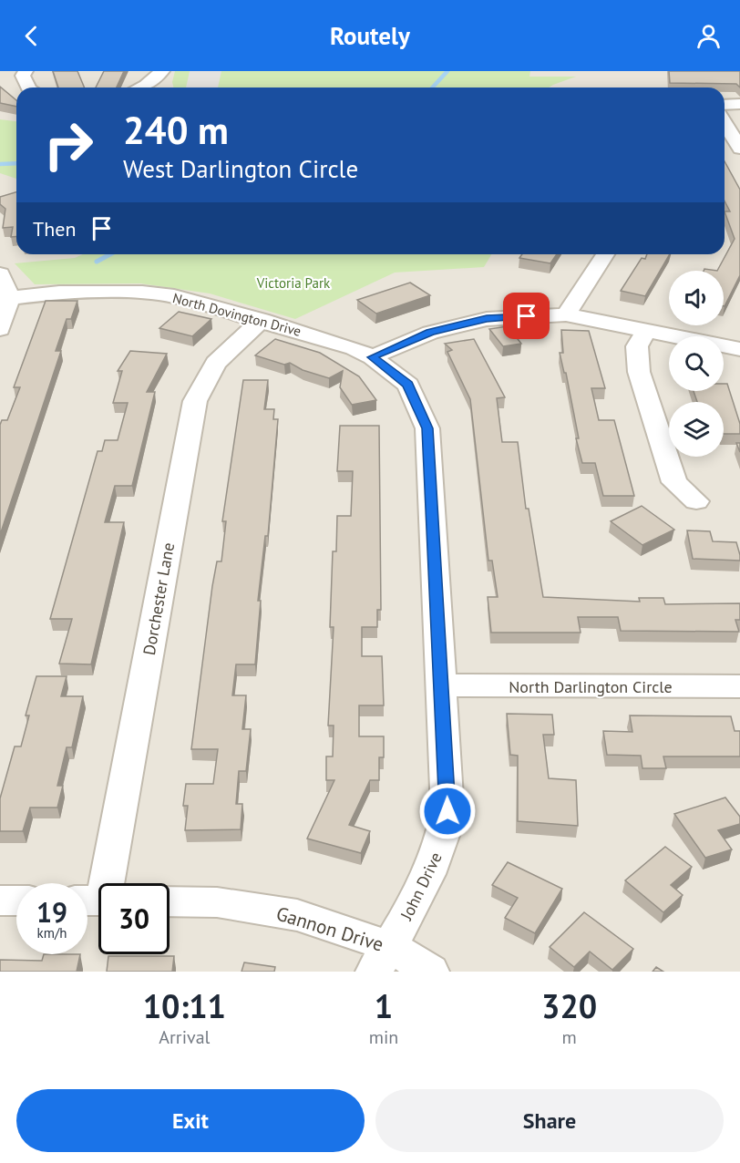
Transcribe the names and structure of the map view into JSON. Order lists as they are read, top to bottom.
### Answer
{
  "streets": {
    "street": [
      "North Dovington Drive",
      "Dorchester Lane",
      "North Darlington Circle",
      "John Drive",
      "Gannon Drive"
    ]
  },
  "crossings": [
    ["North Dovington Drive", "Dorchester Lane"],
    ["North Dovington Drive", "John Drive"],
    ["North Darlington Circle", "John Drive"],
    ["John Drive", "Gannon Drive"]
  ],
  "parks": ["Victoria Park"],
  "page": {
    "header": "Routely",
    "turn": ["240 m", "West Darlington Circle"],
    "then": "Then",
    "speed": "19 km/h",
    "limit": "30",
    "eta": [
      "10:11",
      "Arrival",
      "1",
      "min",
      "320",
      "m"
    ],
    "buttons": ["Exit", "Share"]
  }
}
